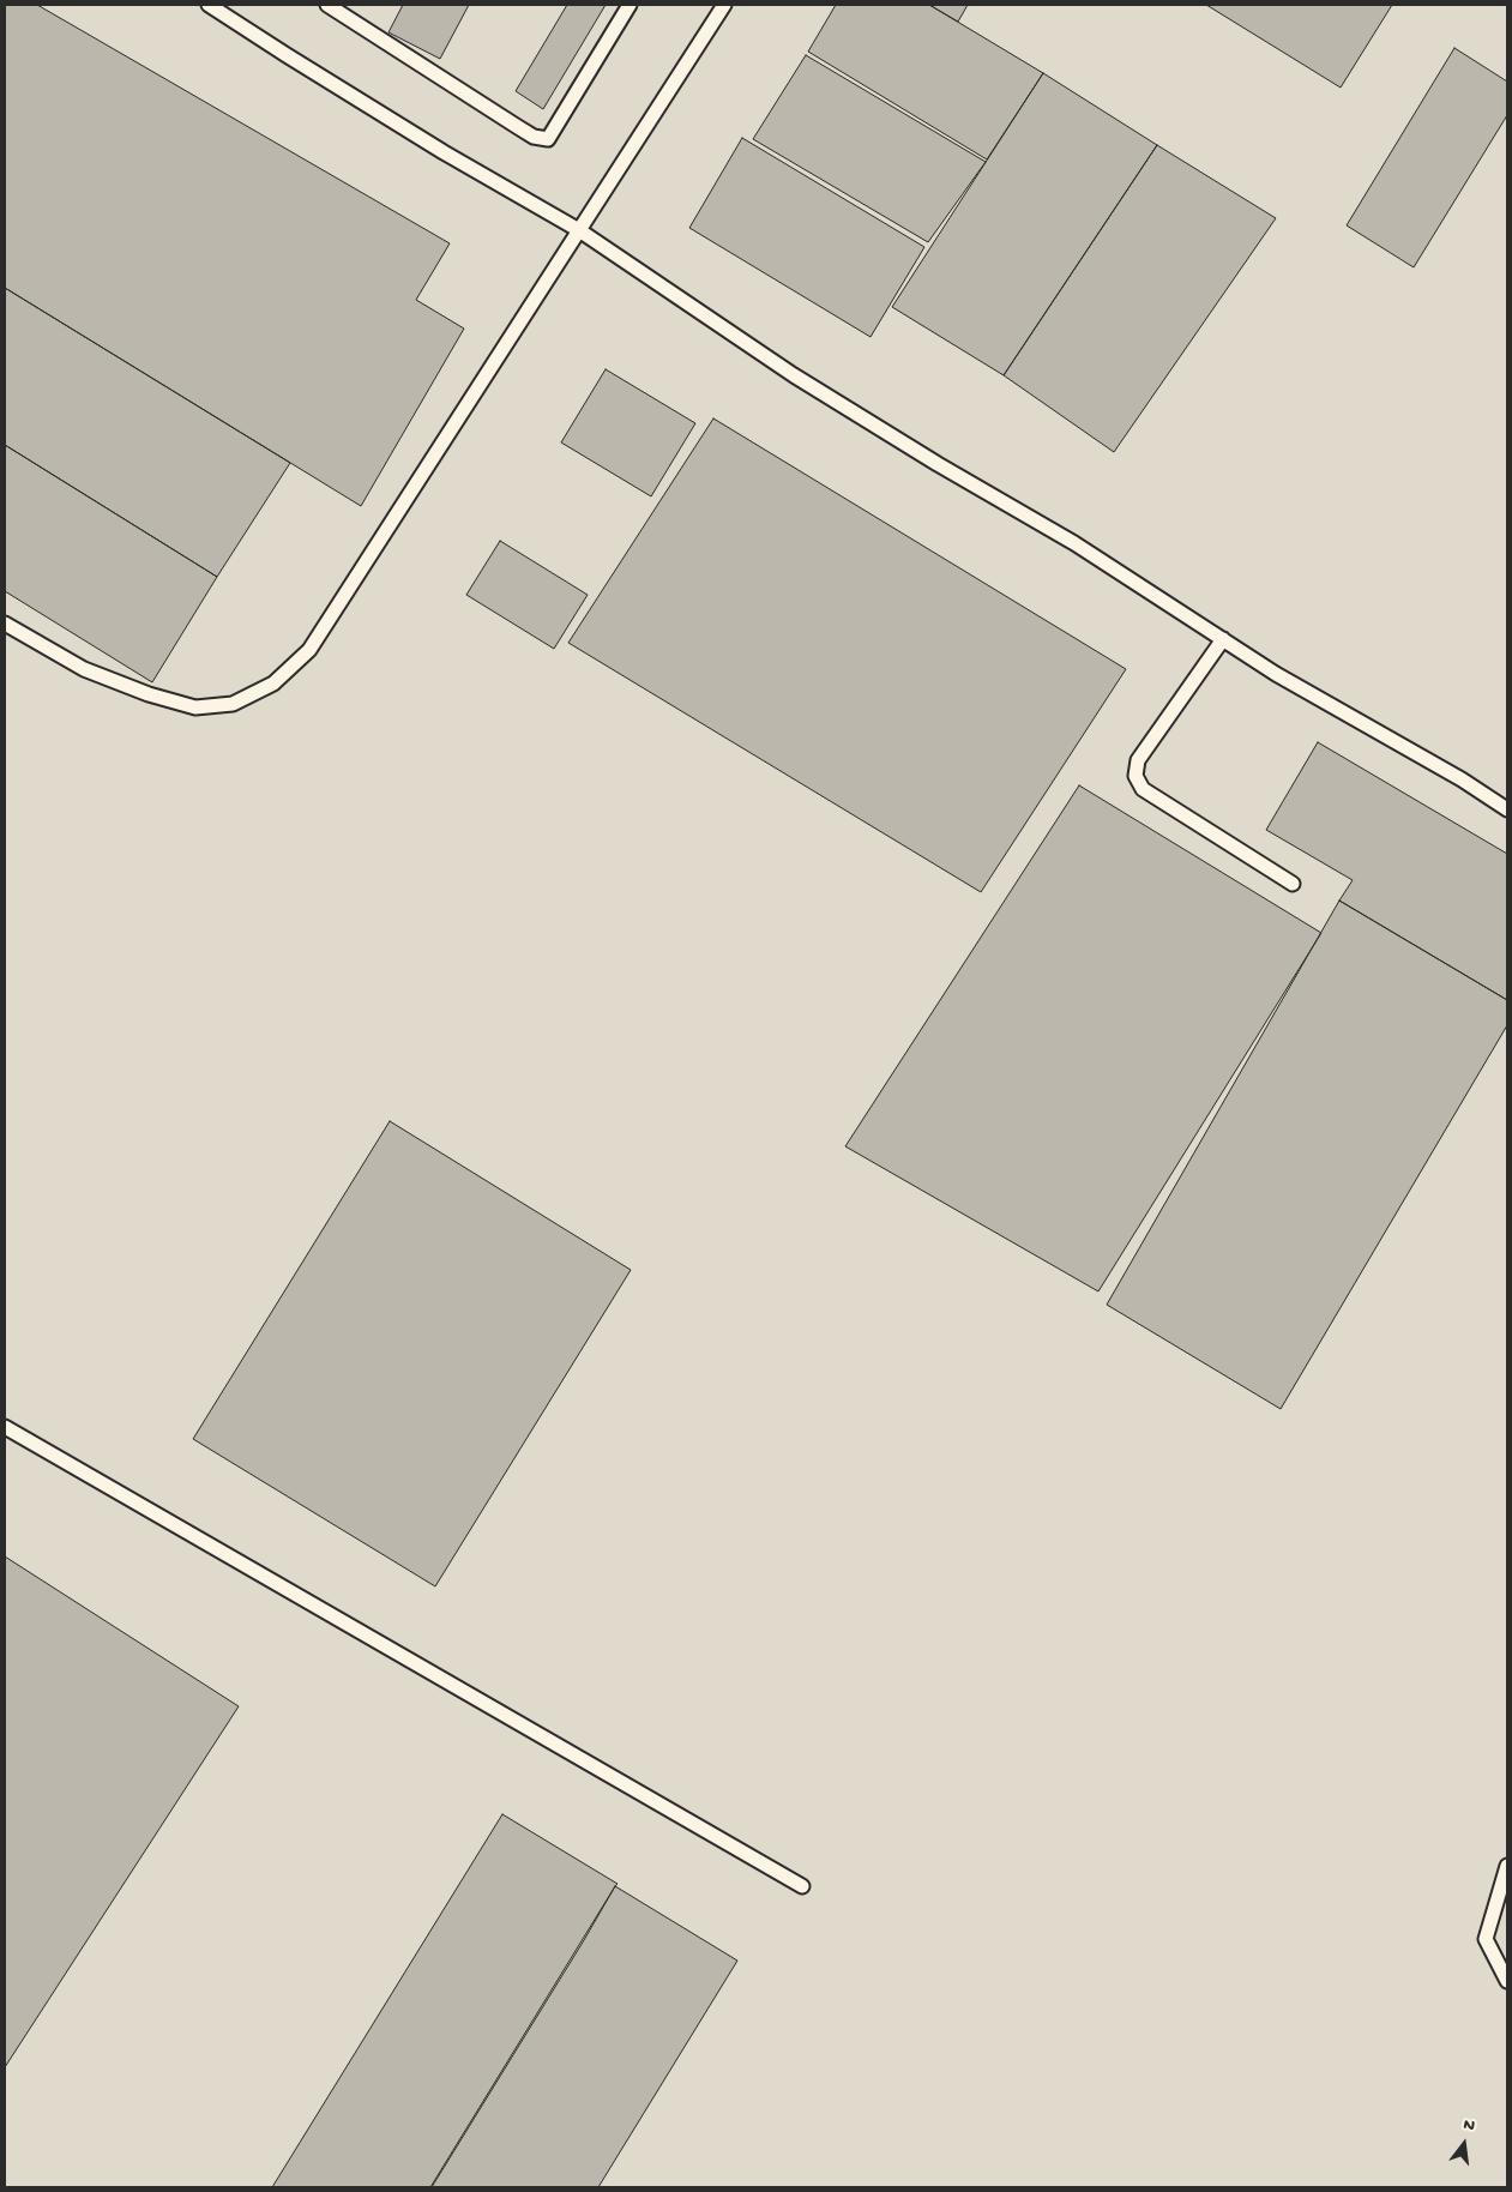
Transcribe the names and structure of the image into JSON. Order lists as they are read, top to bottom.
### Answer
{
  "north": "top"
}
